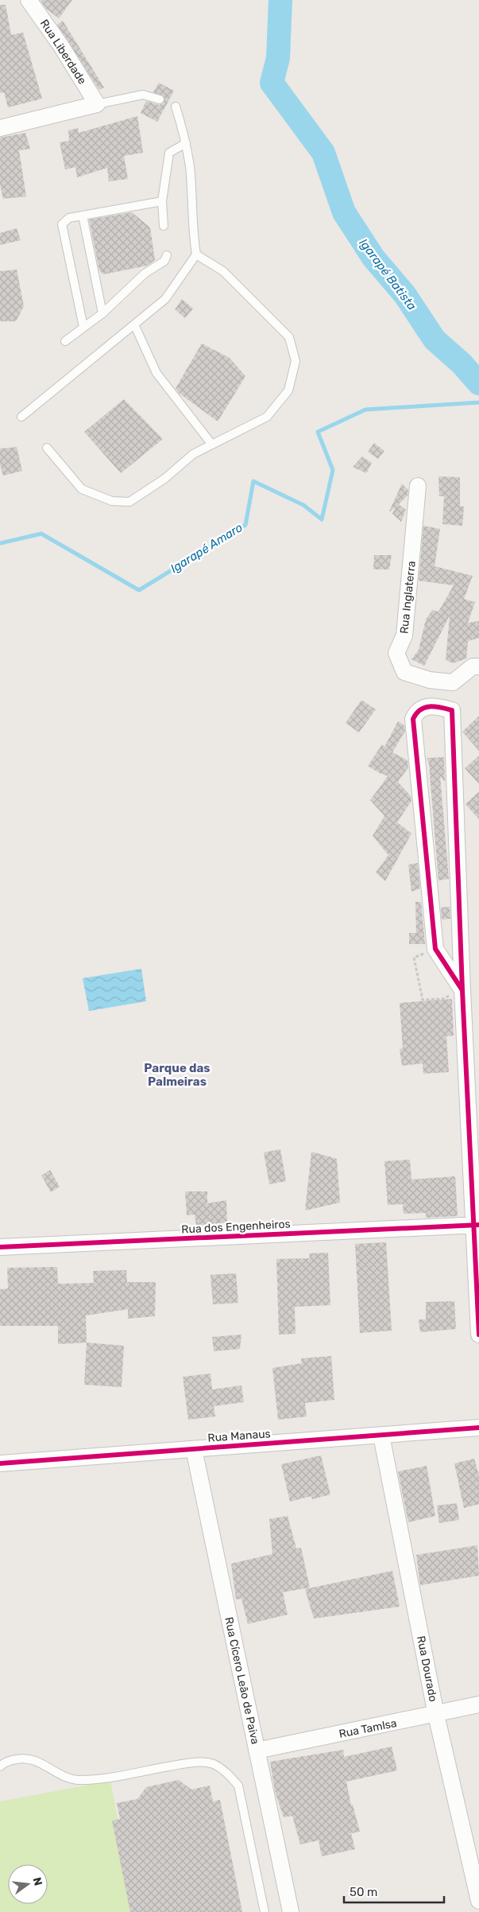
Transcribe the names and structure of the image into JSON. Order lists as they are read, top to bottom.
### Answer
{
  "streets": {
    "street": [
      "Rua Liberdade",
      "Rua Inglaterra",
      "Rua dos Engenheiros",
      "Rua Manaus",
      "Rua Dourado",
      "Rua Cícero Leão de Paiva",
      "Rua Tamlsa"
    ]
  },
  "crossings": [
    ["Rua Manaus", "Rua Dourado"],
    ["Rua Manaus", "Rua Cícero Leão de Paiva"],
    ["Rua Dourado", "Rua Tamlsa"],
    ["Rua Cícero Leão de Paiva", "Rua Tamlsa"]
  ],
  "districts": ["Parque das Palmeiras"],
  "water": ["Igarapé Batista", "Igarapé Amaro"],
  "scale_bar": "50 m",
  "north": "right"
}
